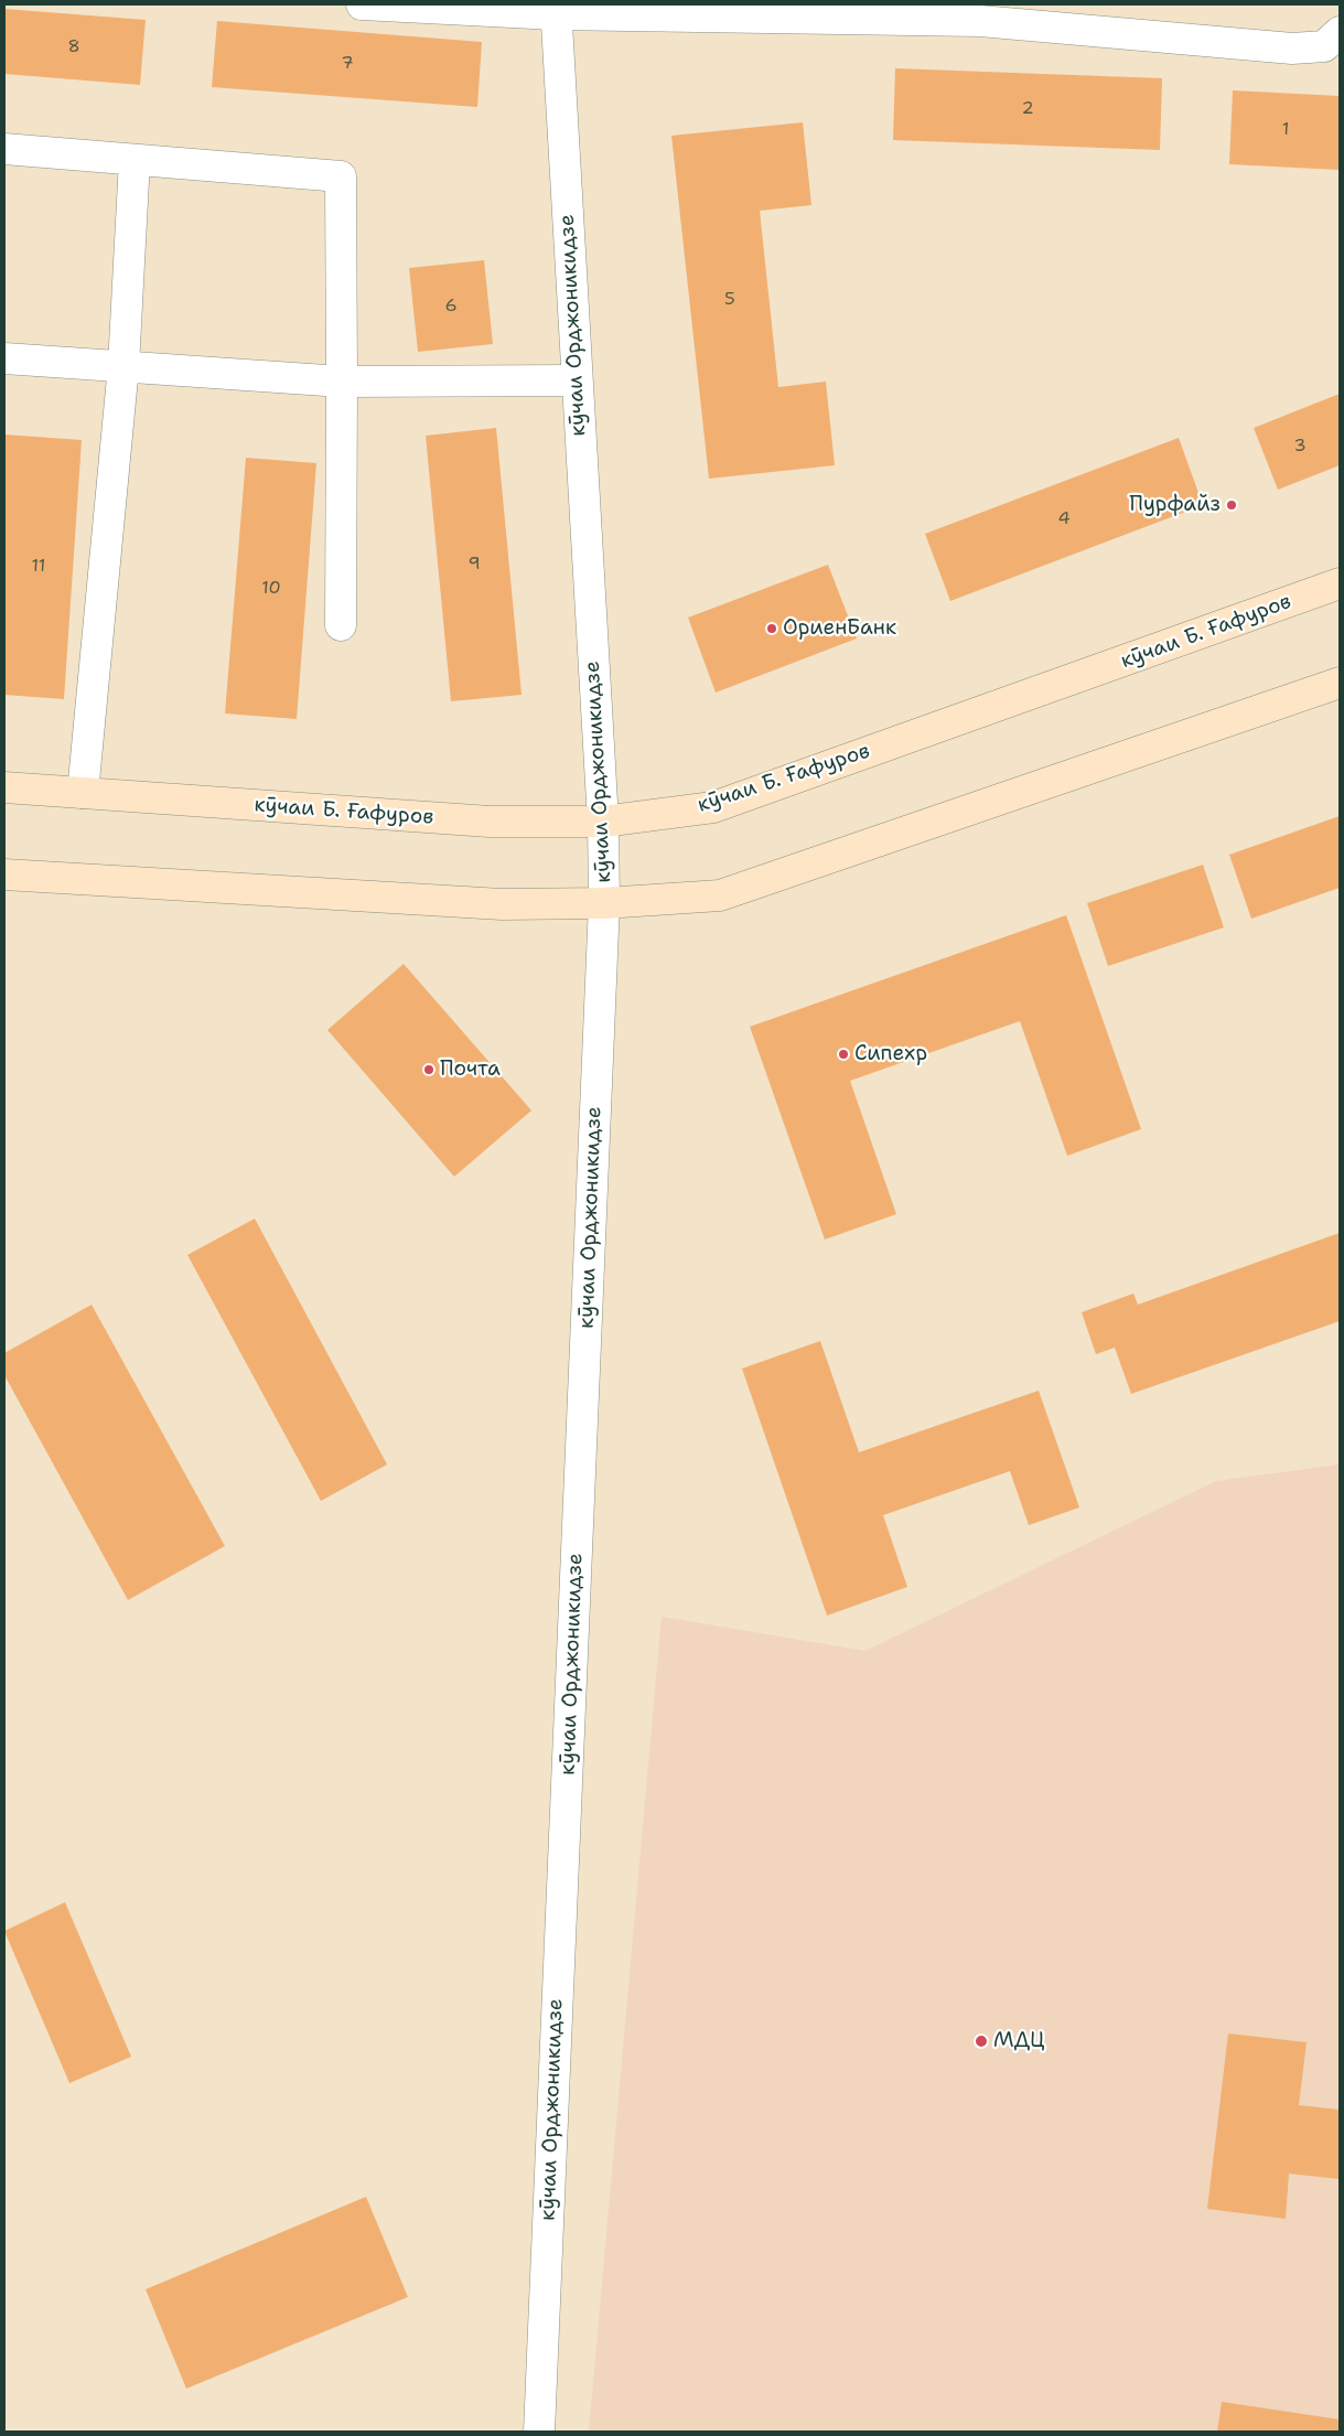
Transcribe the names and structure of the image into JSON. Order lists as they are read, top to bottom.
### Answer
{
  "streets": {
    "main road": ["кӯчаи Б. Ғафуров"],
    "street": ["кӯчаи Орджоникидзе"]
  },
  "crossings": [
    ["кӯчаи Орджоникидзе", "кӯчаи Б. Ғафуров"]
  ],
  "places": [
    "Пурфайз",
    "ОриенБанк",
    "Сипехр",
    "Почта",
    "МДЦ"
  ],
  "house_numbers": [
    "8",
    "7",
    "2",
    "1",
    "5",
    "6",
    "3",
    "4",
    "9",
    "11",
    "10"
  ]
}
